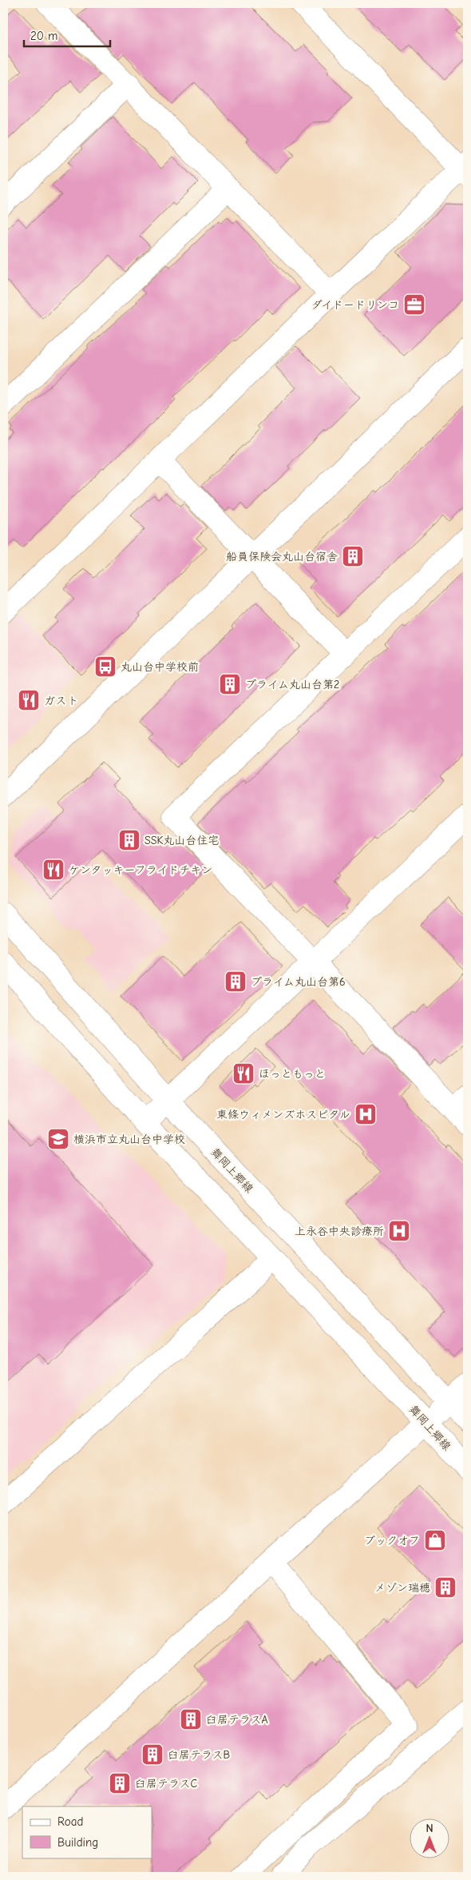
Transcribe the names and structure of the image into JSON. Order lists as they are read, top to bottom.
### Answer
{
  "streets": {
    "street": ["舞岡上郷線"]
  },
  "places": {
    "office": ["ダイドードリンコ"],
    "building": [
      "船員保険会丸山台宿舎",
      "プライム丸山台第2",
      "SSK丸山台住宅",
      "プライム丸山台第6",
      "メゾン瑞穂",
      "臼居テラスA",
      "臼居テラスB",
      "臼居テラスC"
    ],
    "bus stop": ["丸山台中学校前"],
    "restaurant": ["ガスト", "ケンタッキーフライドチキン", "ほっともっと"],
    "hospital": ["東條ウィメンズホスピタル", "上永谷中央診療所"],
    "school or university": ["横浜市立丸山台中学校"],
    "shop": ["ブックオフ"]
  },
  "legend": ["Road", "Building"],
  "scale_bar": "20 m",
  "north": "top"
}
